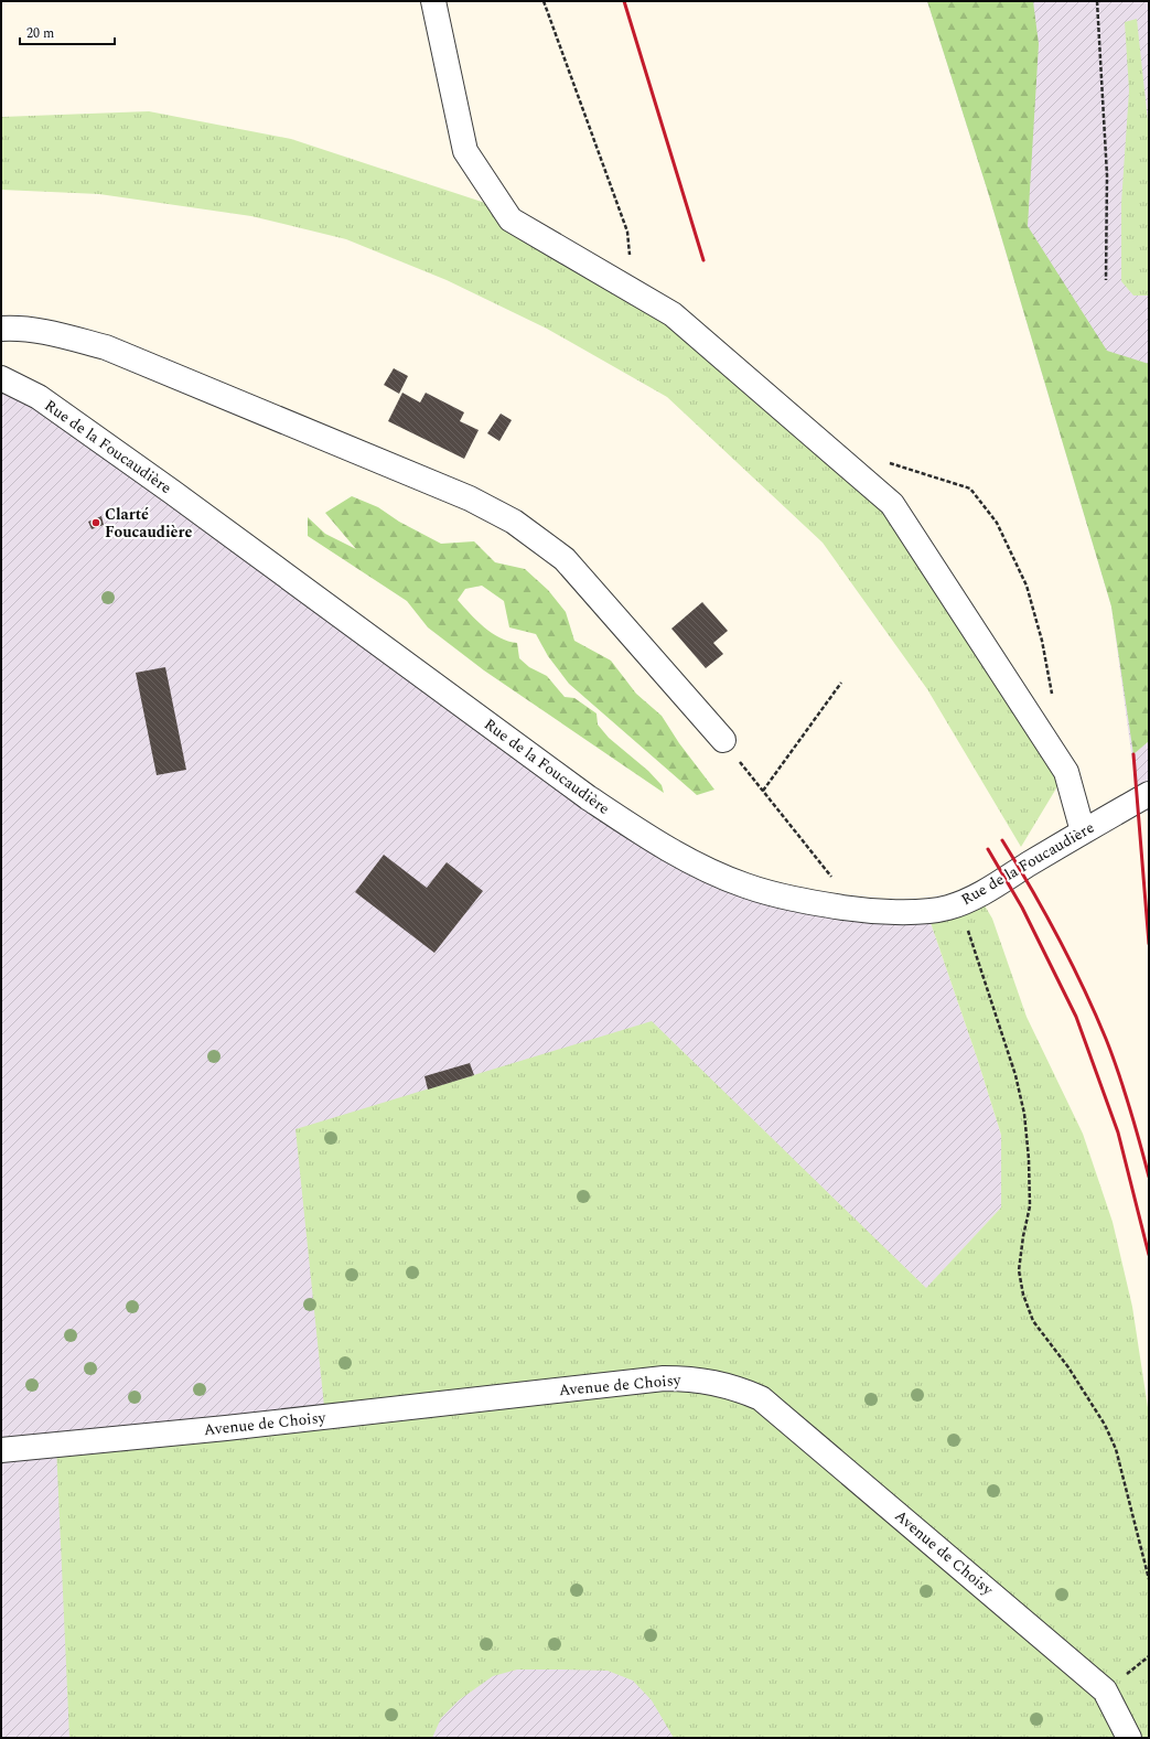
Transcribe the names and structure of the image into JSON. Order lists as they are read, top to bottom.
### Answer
{
  "streets": {
    "street": ["Rue de la Foucaudière", "Avenue de Choisy"]
  },
  "places": ["Clarté Foucaudière"],
  "scale_bar": "20 m"
}
